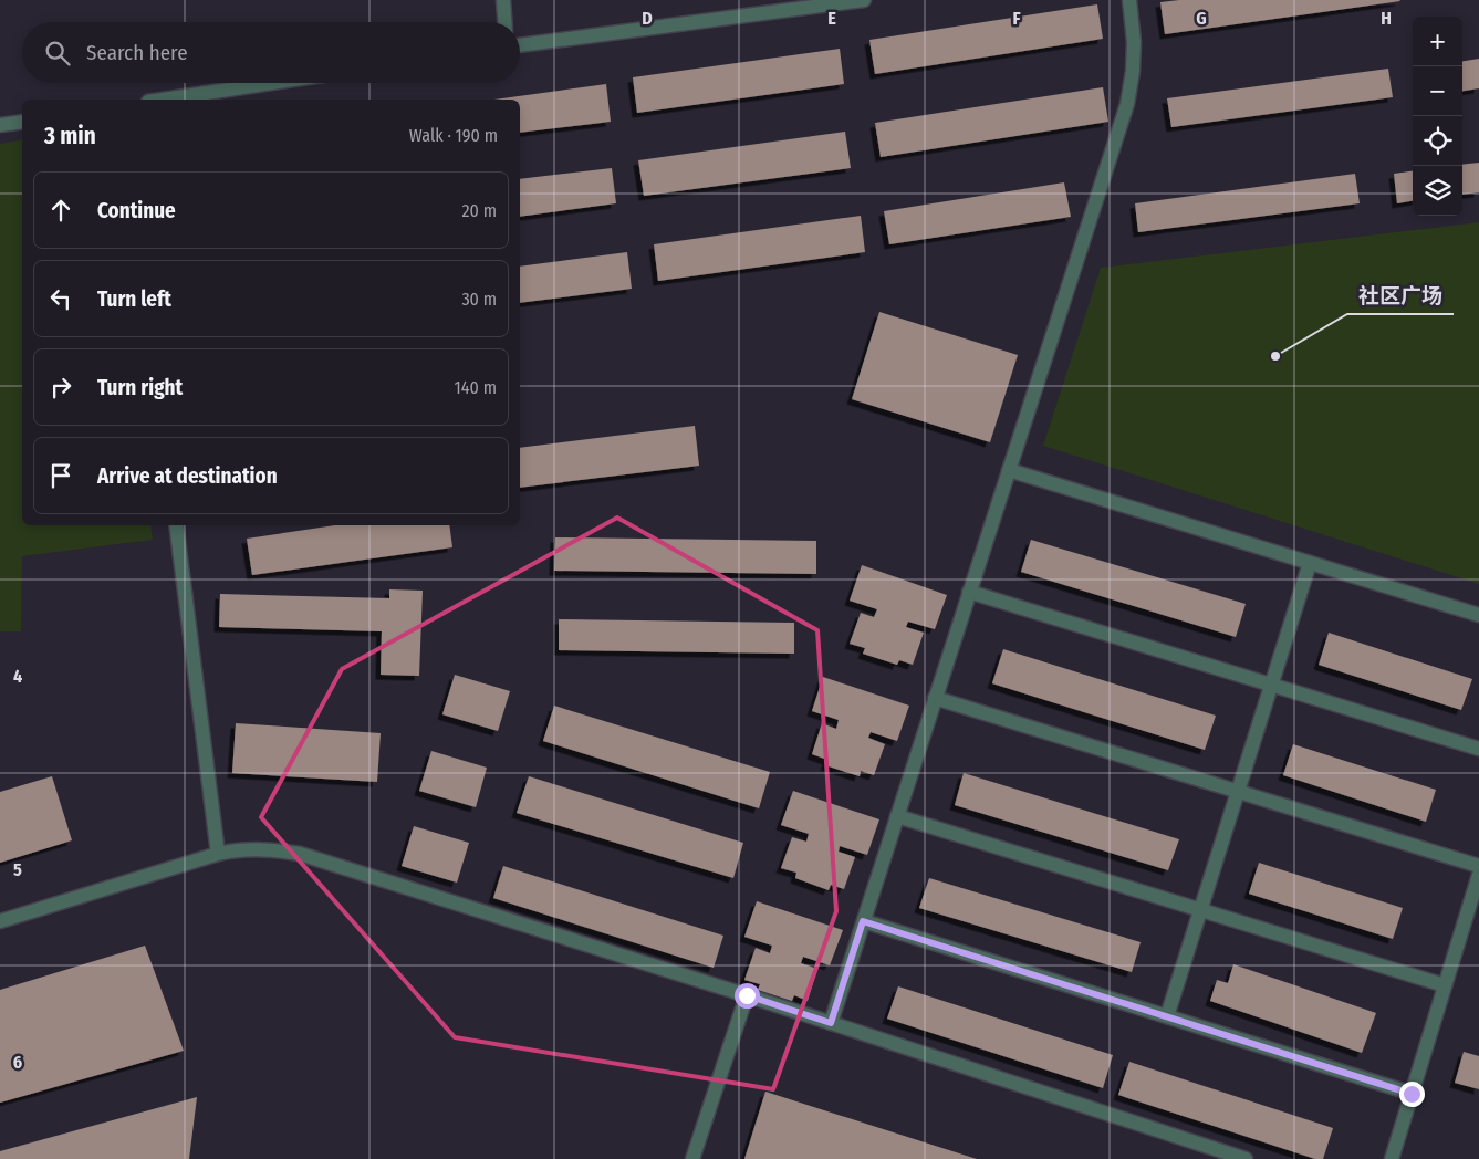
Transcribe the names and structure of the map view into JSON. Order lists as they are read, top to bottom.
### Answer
{
  "places": ["社区广场"],
  "page": {
    "map_buttons": ["+", "−"],
    "search": "Search here",
    "heading": ["3 min", "Walk · 190 m"],
    "list": [
      ["Continue", "20 m"],
      ["Turn left", "30 m"],
      ["Turn right", "140 m"],
      "Arrive at destination"
    ]
  },
  "grid": {
    "columns": [
      "D",
      "E",
      "F",
      "G",
      "H"
    ],
    "rows": ["4", "5", "6"]
  }
}
